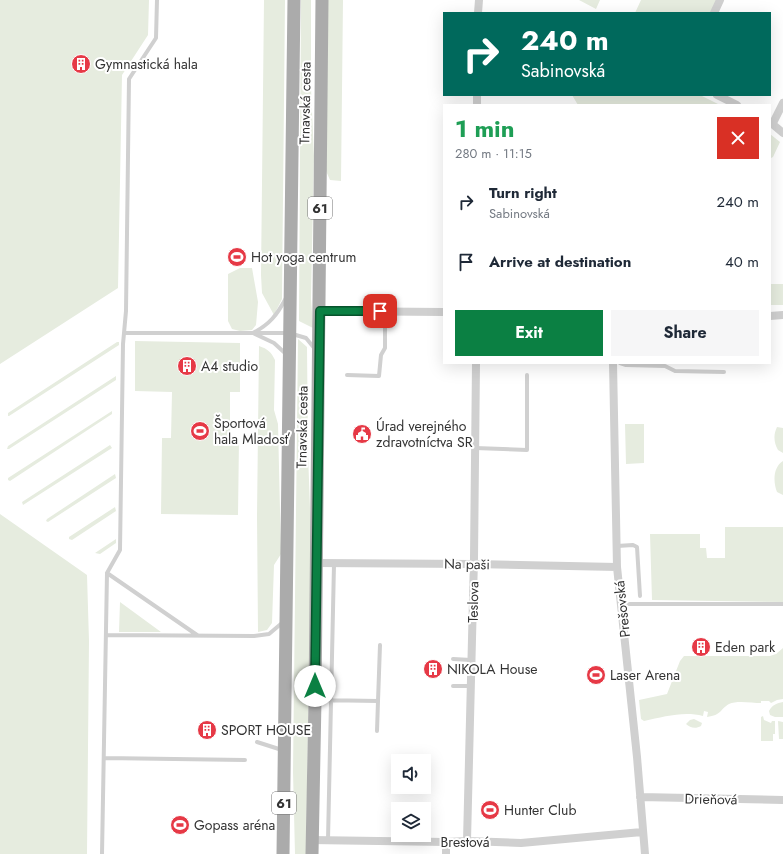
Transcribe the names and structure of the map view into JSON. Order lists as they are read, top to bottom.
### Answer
{
  "streets": {
    "main road": ["Trnavská cesta", "61"],
    "street": [
      "Na paši",
      "Teslova",
      "Prešovská",
      "Drieňová",
      "Brestová"
    ]
  },
  "crossings": [
    ["Trnavská cesta", "Na paši"],
    ["Trnavská cesta", "Brestová"],
    ["Na paši", "Teslova"],
    ["Na paši", "Prešovská"],
    ["Teslova", "Brestová"],
    ["Prešovská", "Drieňová"],
    ["Prešovská", "Brestová"]
  ],
  "places": {
    "building": [
      "Gymnastická hala",
      "A4 studio",
      "Eden park",
      "NIKOLA House",
      "SPORT HOUSE"
    ],
    "sports": [
      "Hot yoga centrum",
      "Športová hala Mladosť",
      "Laser Arena",
      "Hunter Club",
      "Gopass aréna"
    ],
    "public building": ["Úrad verejného zdravotníctva SR"]
  },
  "page": {
    "turn": ["240 m", "Sabinovská"],
    "heading": ["1 min", "280 m · 11:15"],
    "list": [
      {
        "name": "Turn right",
        "note": "Sabinovská",
        "value": "240 m"
      },
      {
        "name": "Arrive at destination",
        "value": "40 m"
      }
    ],
    "buttons": ["Exit", "Share"]
  }
}
